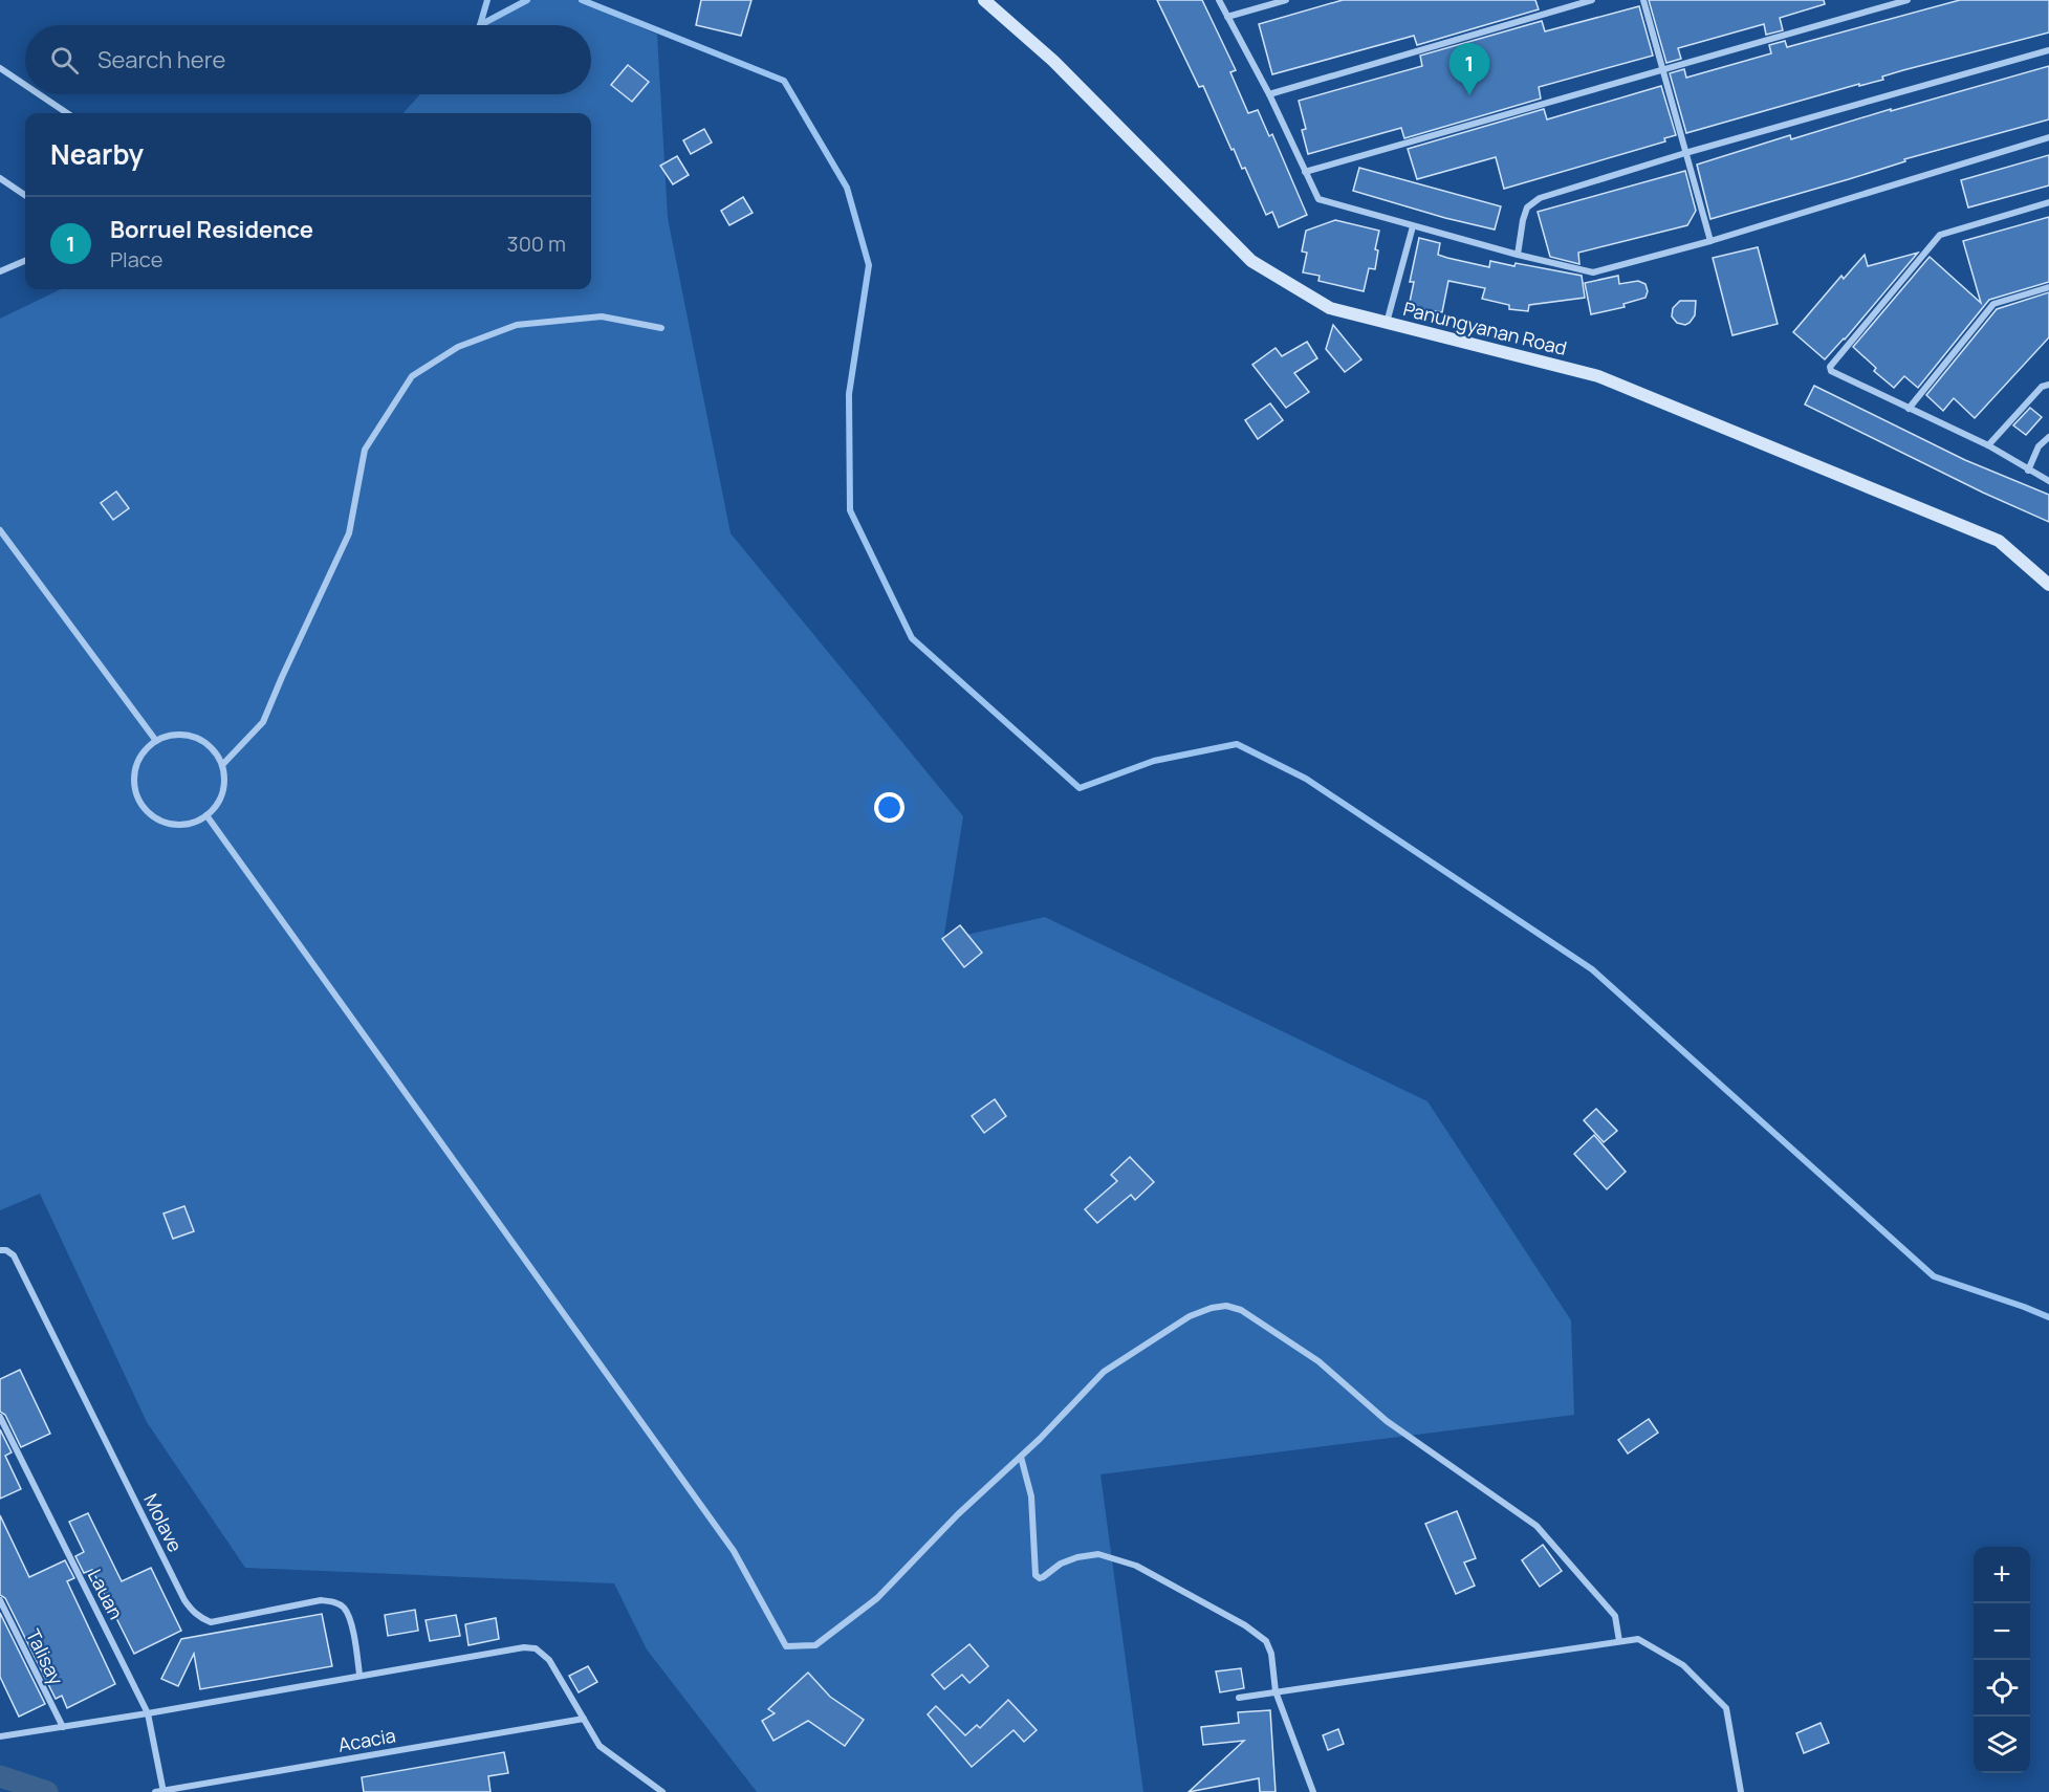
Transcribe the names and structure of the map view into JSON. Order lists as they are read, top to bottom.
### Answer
{
  "streets": {
    "street": [
      "Panungyanan Road",
      "Molave",
      "Lauan",
      "Talisay",
      "Acacia"
    ]
  },
  "crossings": [
    ["Lauan", "Acacia"]
  ],
  "page": {
    "search": "Search here",
    "pins": "1",
    "heading": "Nearby",
    "list": [
      {
        "mark": "1",
        "name": "Borruel Residence",
        "note": "Place",
        "value": "300 m"
      }
    ],
    "map_buttons": ["+", "−"]
  }
}
